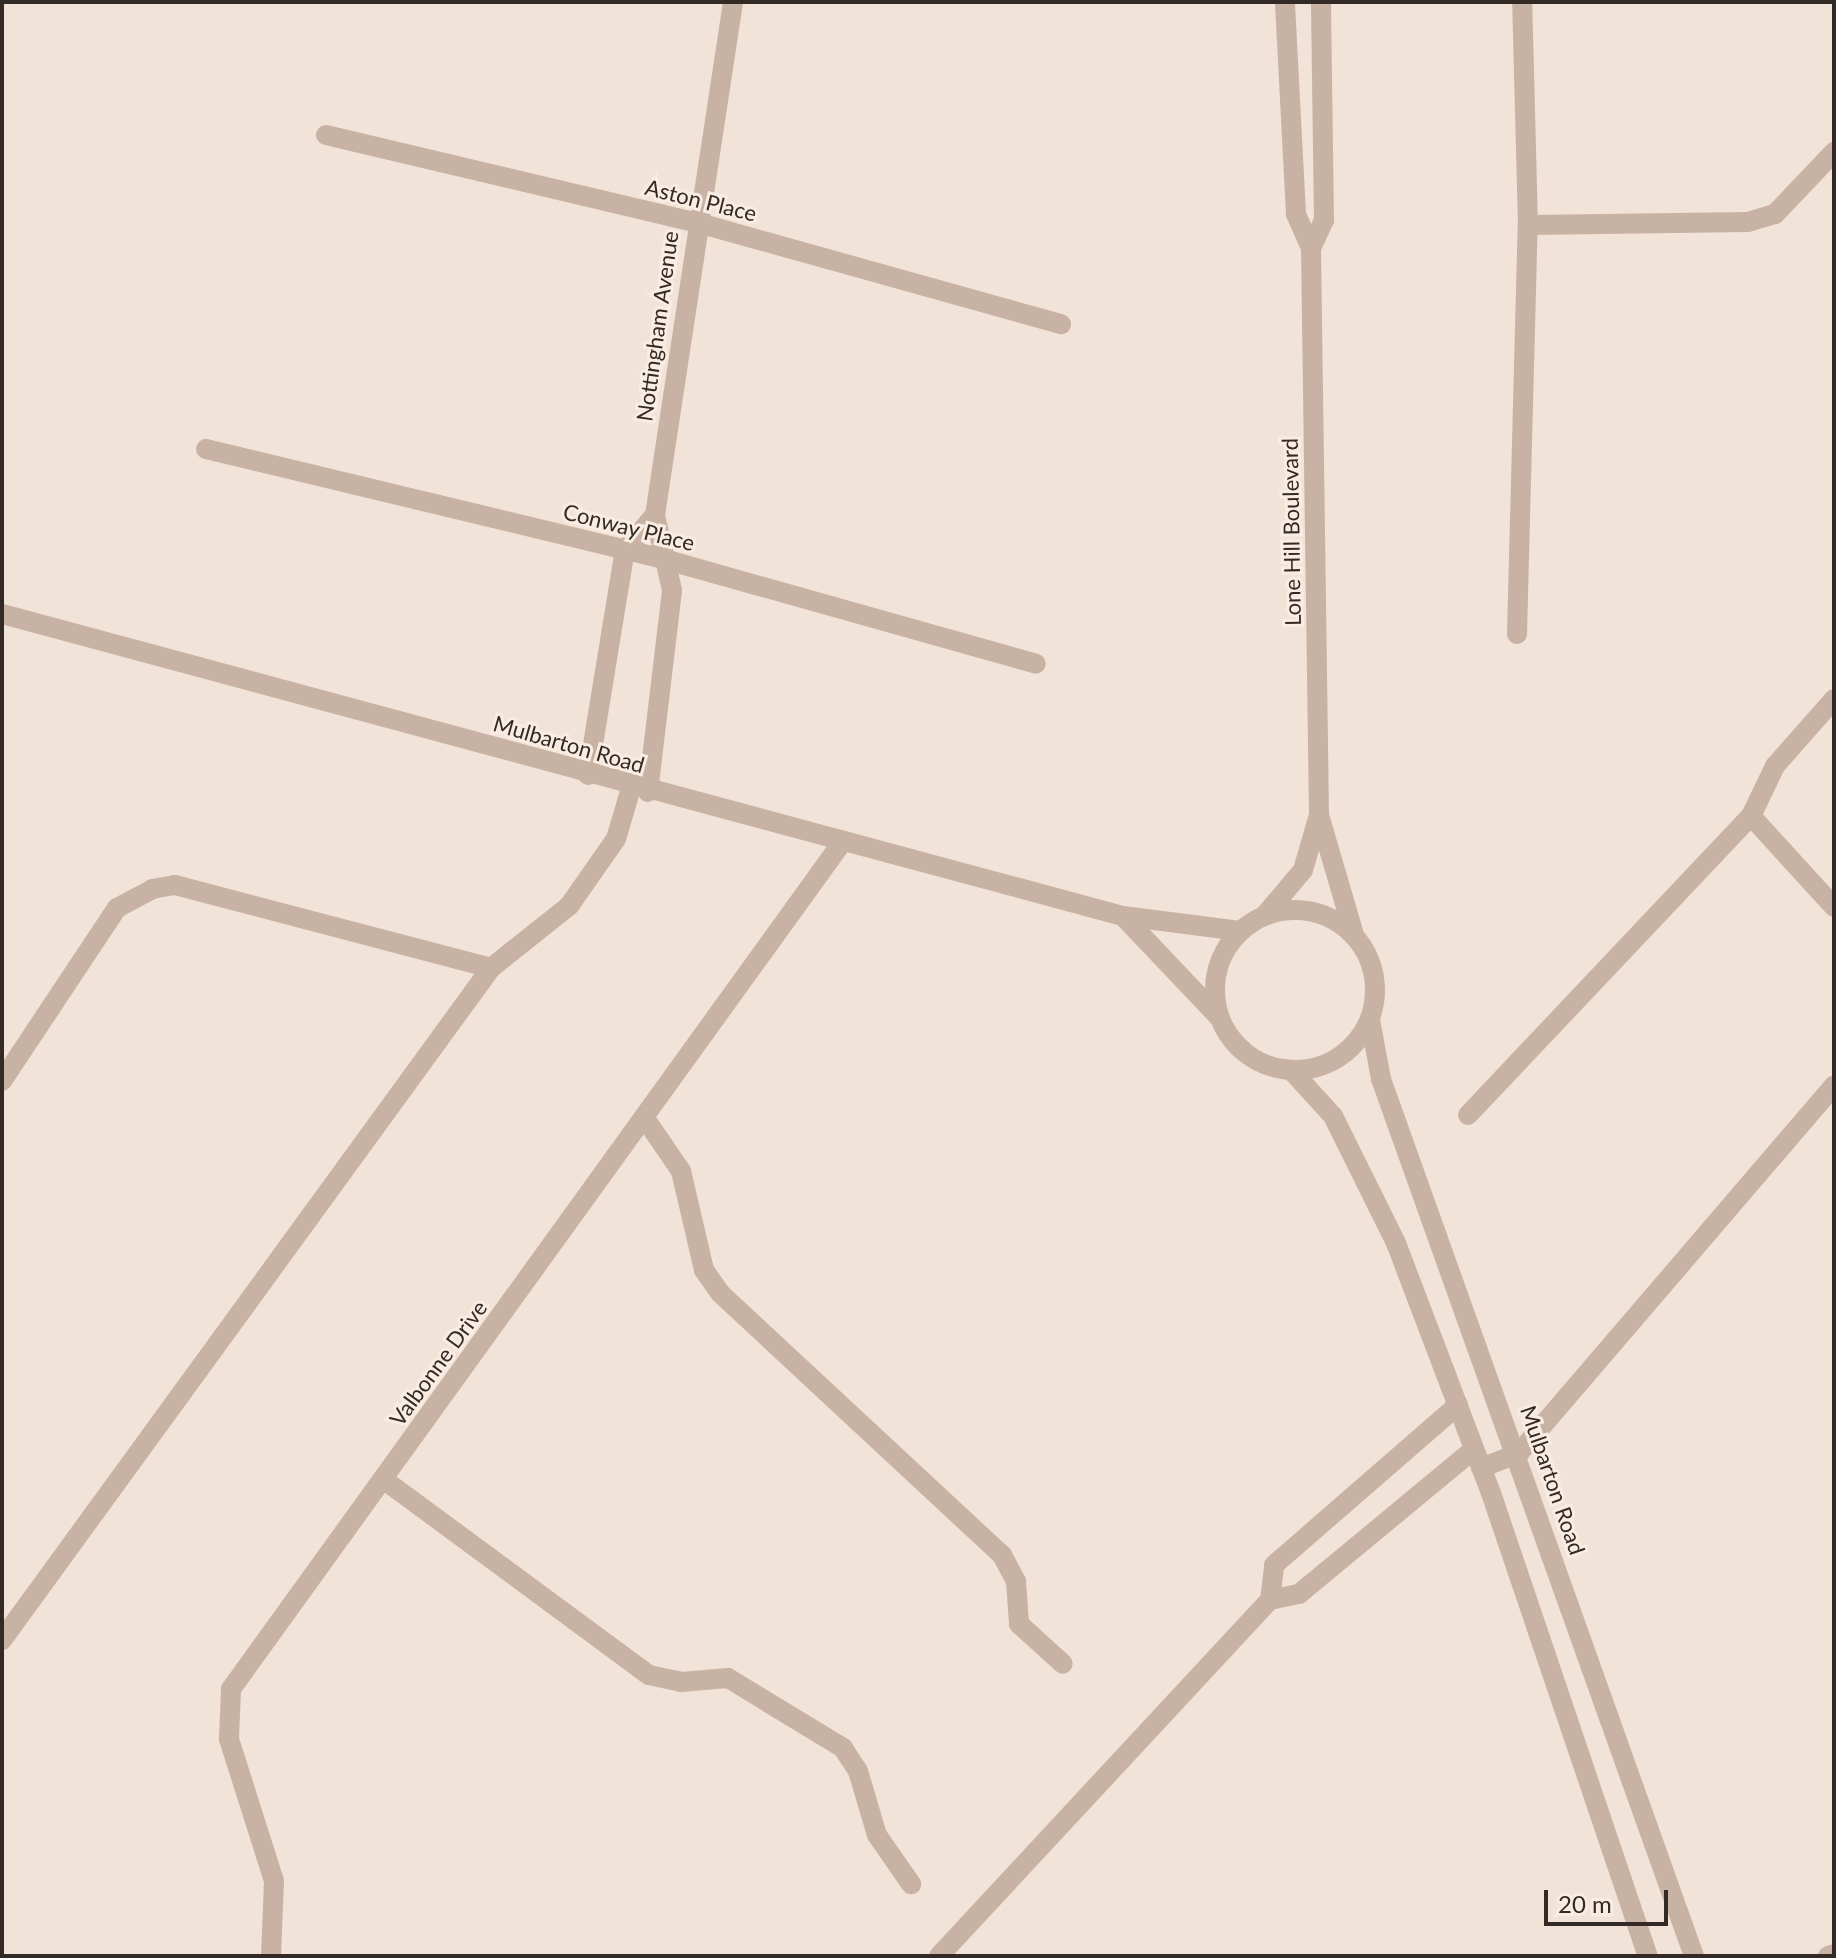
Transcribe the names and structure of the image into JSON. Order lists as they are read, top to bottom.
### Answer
{
  "streets": {
    "street": [
      "Aston Place",
      "Nottingham Avenue",
      "Conway Place",
      "Lone Hill Boulevard",
      "Mulbarton Road",
      "Valbonne Drive"
    ]
  },
  "crossings": [
    ["Aston Place", "Nottingham Avenue"],
    ["Nottingham Avenue", "Conway Place"],
    ["Nottingham Avenue", "Mulbarton Road"],
    ["Lone Hill Boulevard", "Mulbarton Road"],
    ["Mulbarton Road", "Valbonne Drive"]
  ],
  "scale_bar": "20 m"
}
